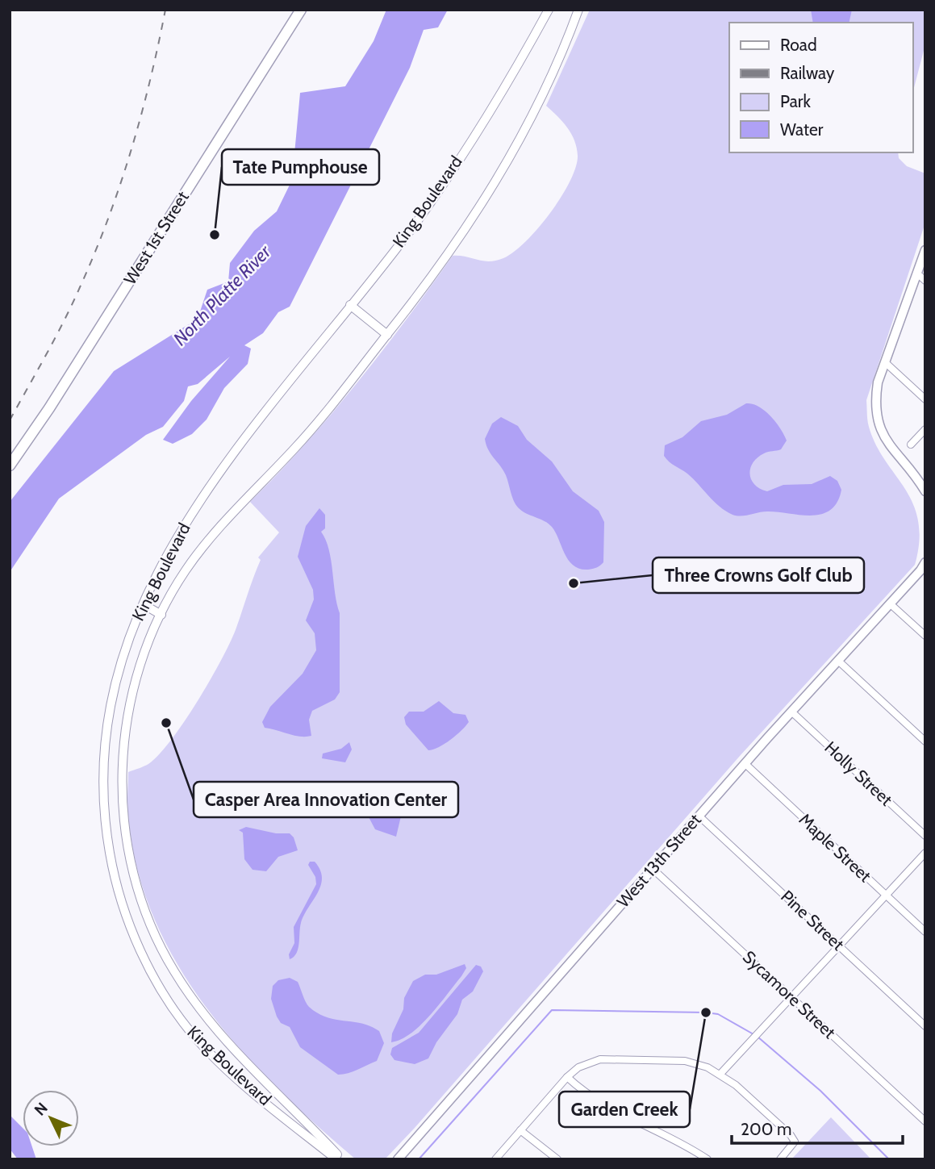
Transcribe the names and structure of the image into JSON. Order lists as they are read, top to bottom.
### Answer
{
  "streets": {
    "main road": ["West 1st Street", "West 13th Street"],
    "street": [
      "King Boulevard",
      "Holly Street",
      "Maple Street",
      "Pine Street",
      "Sycamore Street"
    ]
  },
  "crossings": [
    ["Holly Street", "West 13th Street"],
    ["Maple Street", "West 13th Street"],
    ["West 13th Street", "Pine Street"],
    ["West 13th Street", "Sycamore Street"]
  ],
  "water": ["North Platte River"],
  "places": [
    "Tate Pumphouse",
    "Three Crowns Golf Club",
    "Casper Area Innovation Center",
    "Garden Creek"
  ],
  "legend": [
    "Road",
    "Railway",
    "Park",
    "Water"
  ],
  "scale_bar": "200 m",
  "north": "top left"
}
